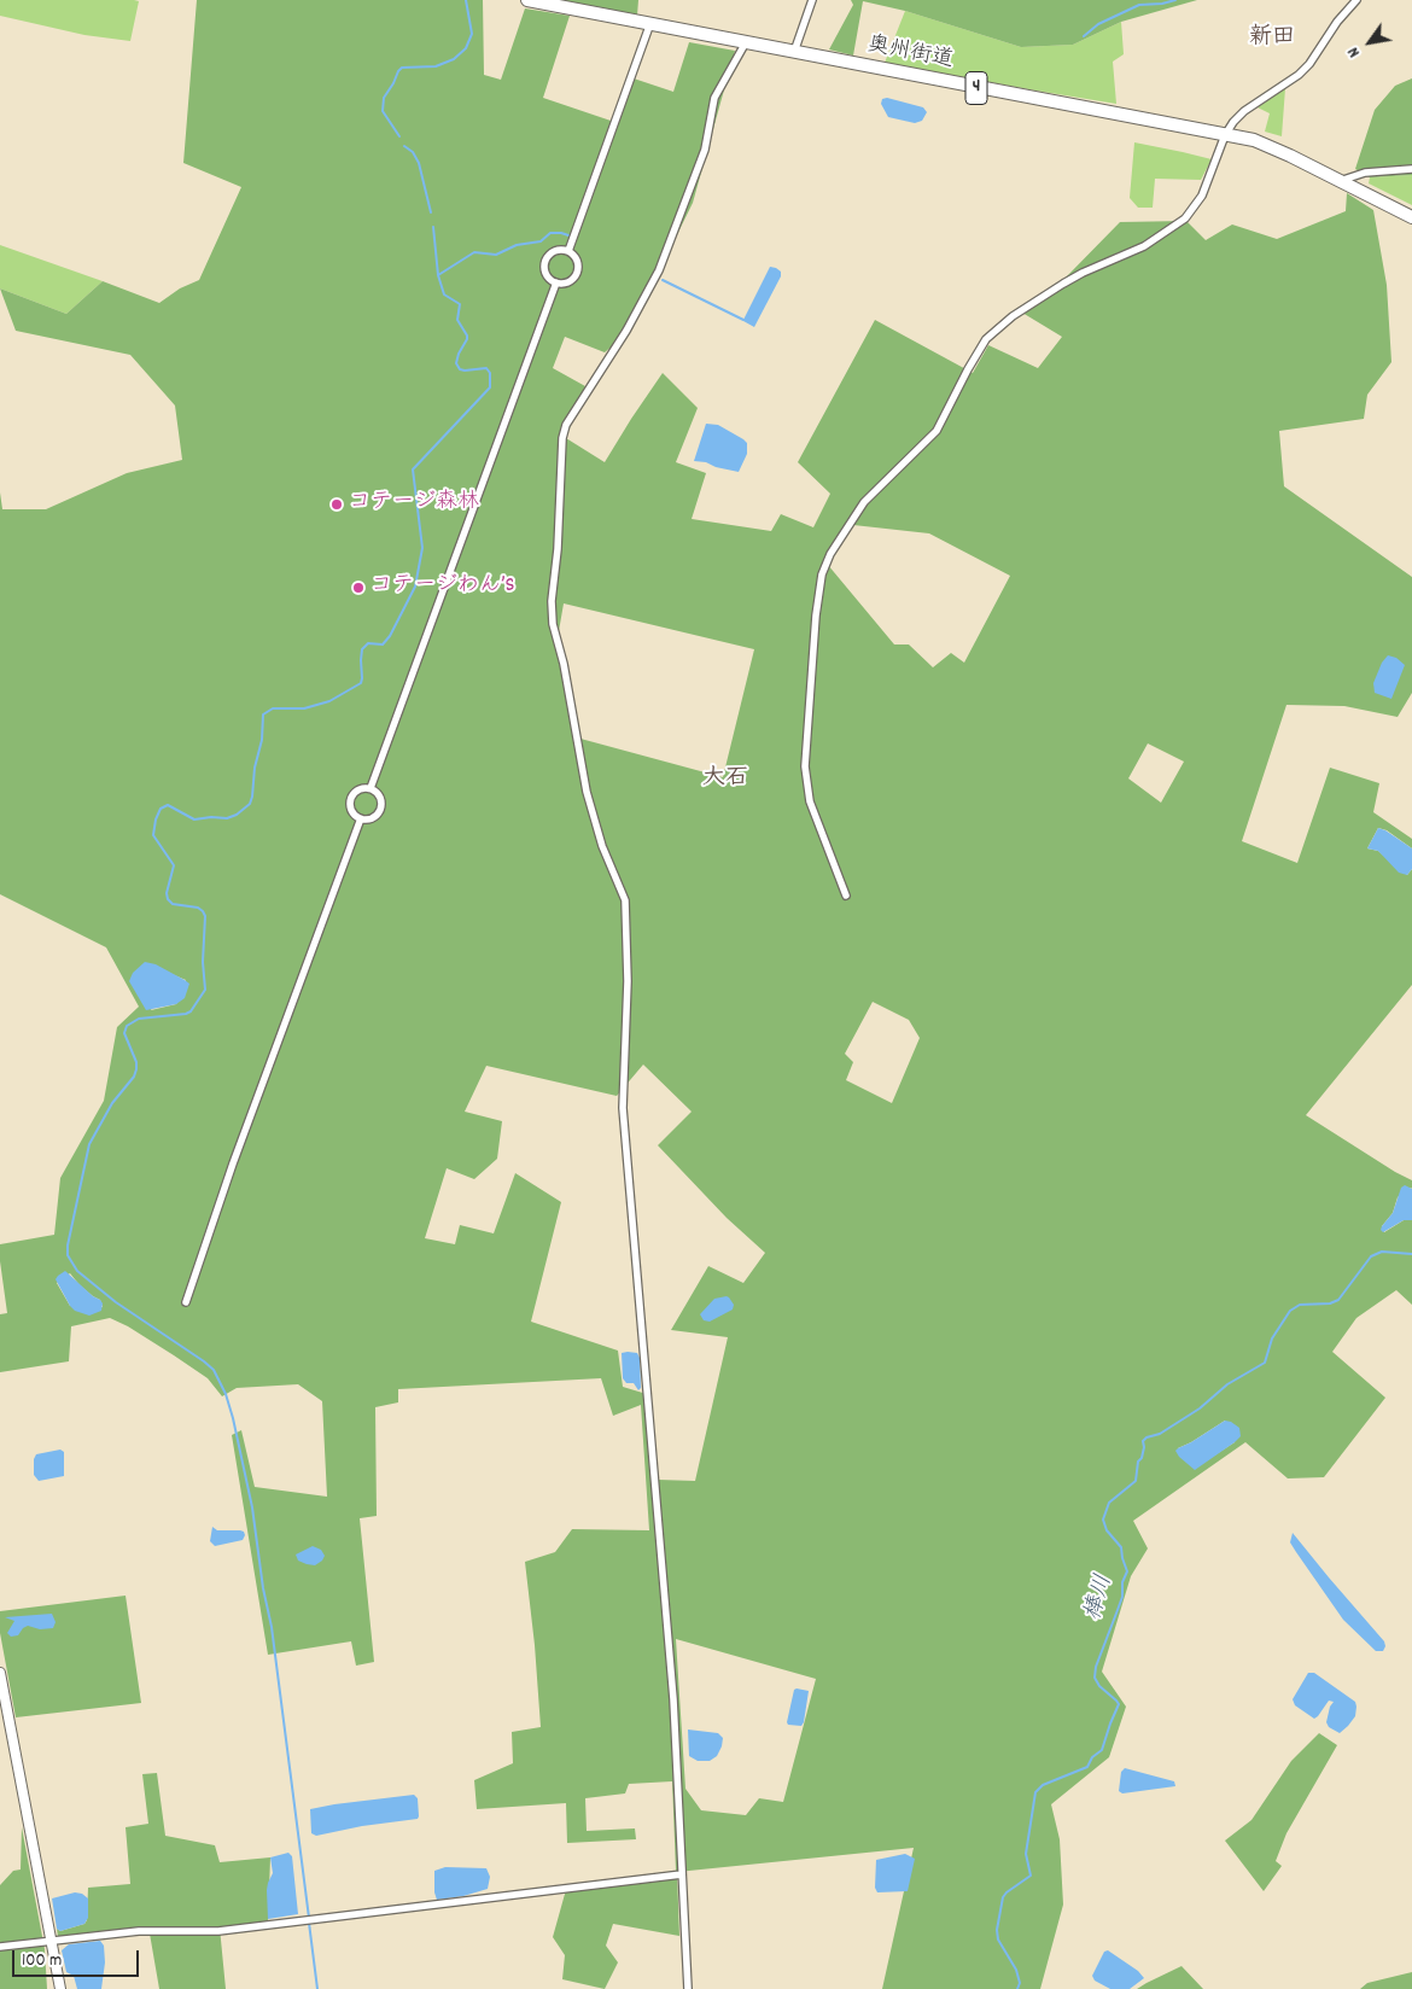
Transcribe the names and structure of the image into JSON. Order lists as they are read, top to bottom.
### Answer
{
  "streets": {
    "highway": ["奥州街道", "4"]
  },
  "districts": ["新田", "大石"],
  "water": ["棒川"],
  "places": ["コテージ森林", "コテージわん’S"],
  "scale_bar": "100 m",
  "north": "bottom left"
}
